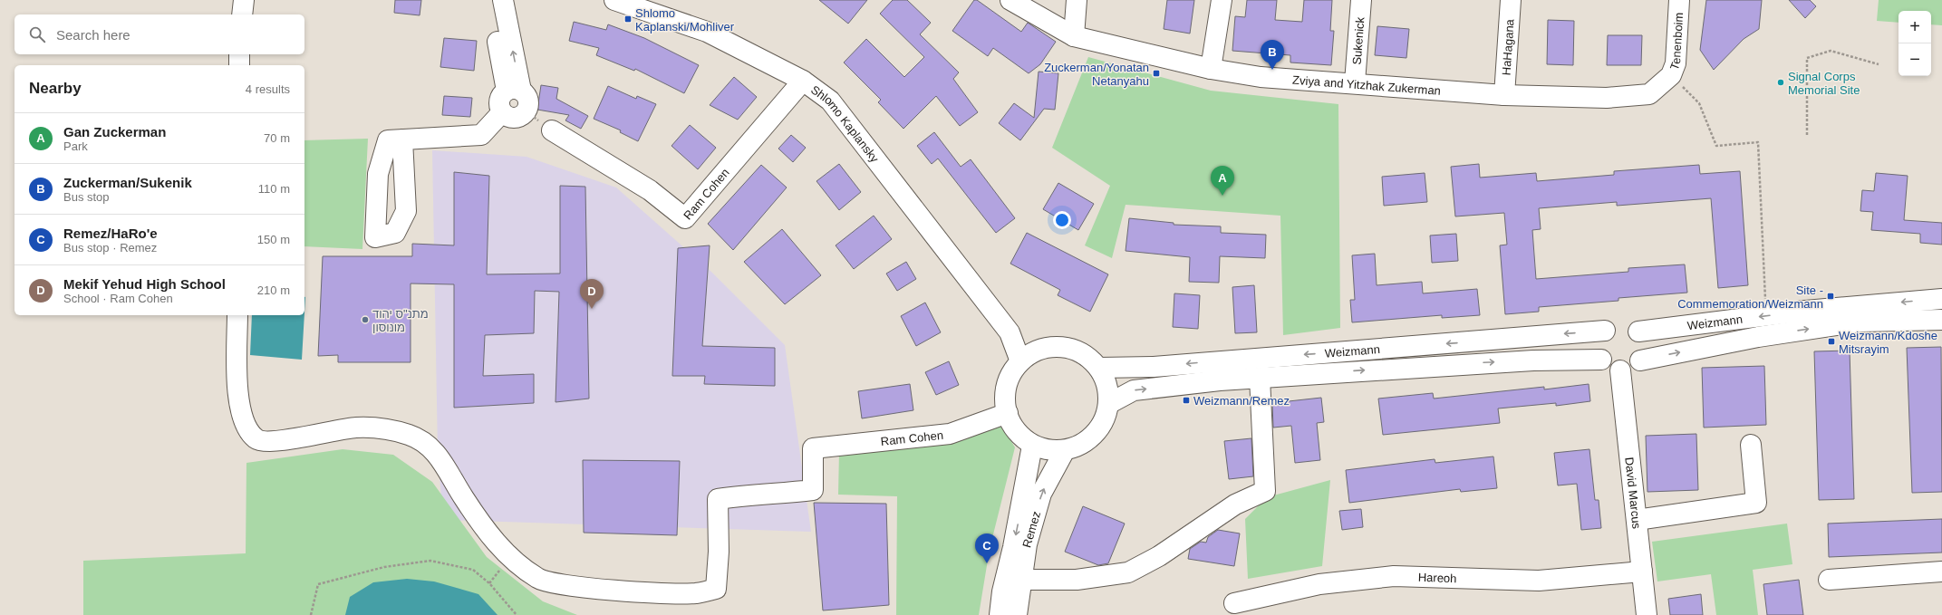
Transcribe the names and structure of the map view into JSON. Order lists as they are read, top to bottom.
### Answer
{
  "streets": {
    "street": [
      "Sukenick",
      "Tenenboim",
      "HaHagana",
      "Zviya and Yitzhak Zukerman",
      "Shlomo Kaplansky",
      "Ram Cohen",
      "Weizmann",
      "David Marcus",
      "Remez",
      "Hareoh"
    ]
  },
  "crossings": [
    ["Sukenick", "Zviya and Yitzhak Zukerman"],
    ["Tenenboim", "Zviya and Yitzhak Zukerman"],
    ["HaHagana", "Zviya and Yitzhak Zukerman"],
    ["Shlomo Kaplansky", "Ram Cohen"],
    ["Ram Cohen", "Weizmann"],
    ["Ram Cohen", "Remez"],
    ["Weizmann", "David Marcus"],
    ["Weizmann", "Remez"],
    ["David Marcus", "Hareoh"]
  ],
  "places": {
    "transit": [
      "Shlomo Kaplanski/Mohliver",
      "Zuckerman/Yonatan Netanyahu",
      "Site - Commemoration/Weizmann",
      "Weizmann/Kdoshe Mitsrayim",
      "Weizmann/Remez"
    ],
    "other": ["Signal Corps Memorial Site", "מתנ\"ס יהוד מונוסון"]
  },
  "page": {
    "map_buttons": ["+", "−"],
    "search": "Search here",
    "pins": [
      "B",
      "A",
      "D",
      "C"
    ],
    "heading": ["Nearby", "4 results"],
    "list": [
      {
        "mark": "A",
        "name": "Gan Zuckerman",
        "note": "Park",
        "value": "70 m"
      },
      {
        "mark": "B",
        "name": "Zuckerman/Sukenik",
        "note": "Bus stop",
        "value": "110 m"
      },
      {
        "mark": "C",
        "name": "Remez/HaRo'e",
        "note": "Bus stop · Remez",
        "value": "150 m"
      },
      {
        "mark": "D",
        "name": "Mekif Yehud High School",
        "note": "School · Ram Cohen",
        "value": "210 m"
      }
    ]
  }
}
